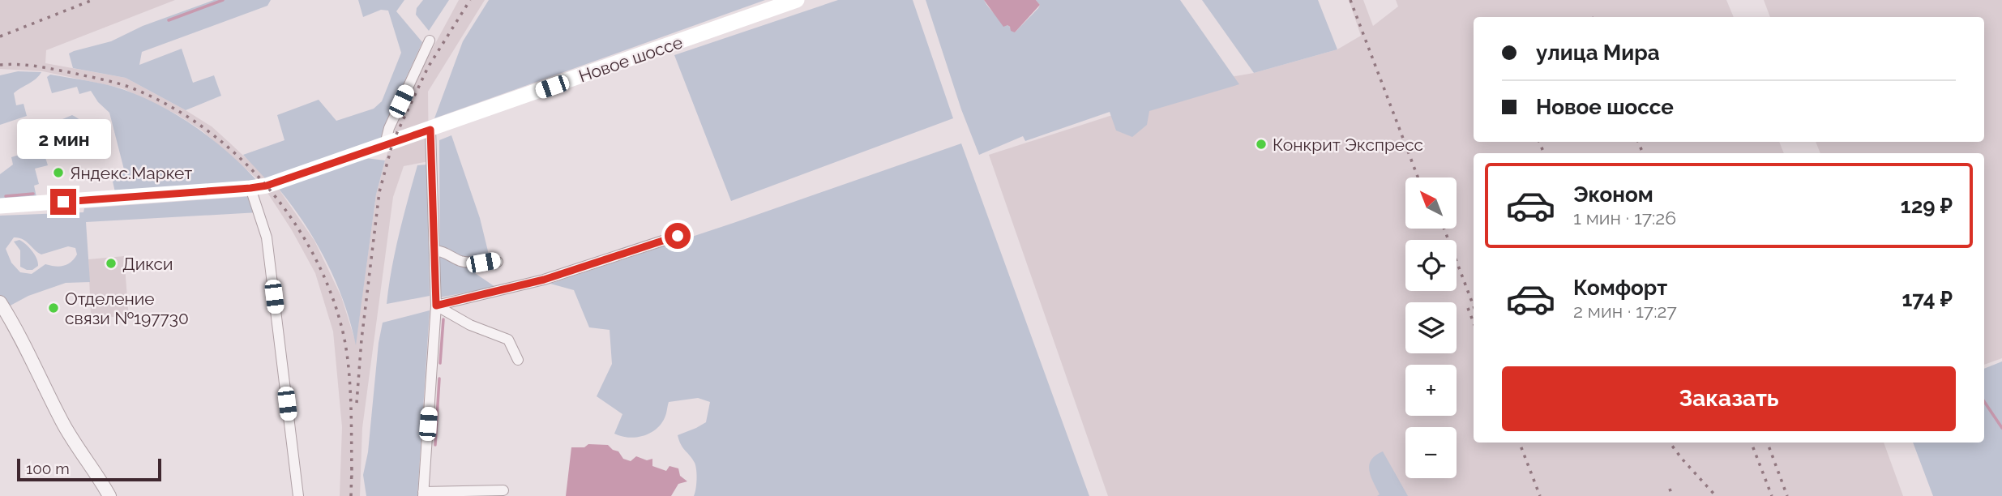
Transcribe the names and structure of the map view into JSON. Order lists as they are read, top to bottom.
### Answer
{
  "streets": {
    "main road": ["Новое шоссе"]
  },
  "places": [
    "Конкрит Экспресс",
    "Яндекс.Маркет",
    "Дикси",
    "Отделение связи №197730"
  ],
  "scale_bar": "100 m",
  "north": "top left",
  "page": {
    "banner": ["улица Мира", "Новое шоссе"],
    "bubble": "2 мин",
    "list": [
      {
        "name": "Эконом",
        "note": "1 мин · 17:26",
        "value": "129 ₽"
      },
      {
        "name": "Комфорт",
        "note": "2 мин · 17:27",
        "value": "174 ₽"
      }
    ],
    "map_buttons": ["+", "−"],
    "buttons": "Заказать",
    "scale": "100 m"
  }
}
